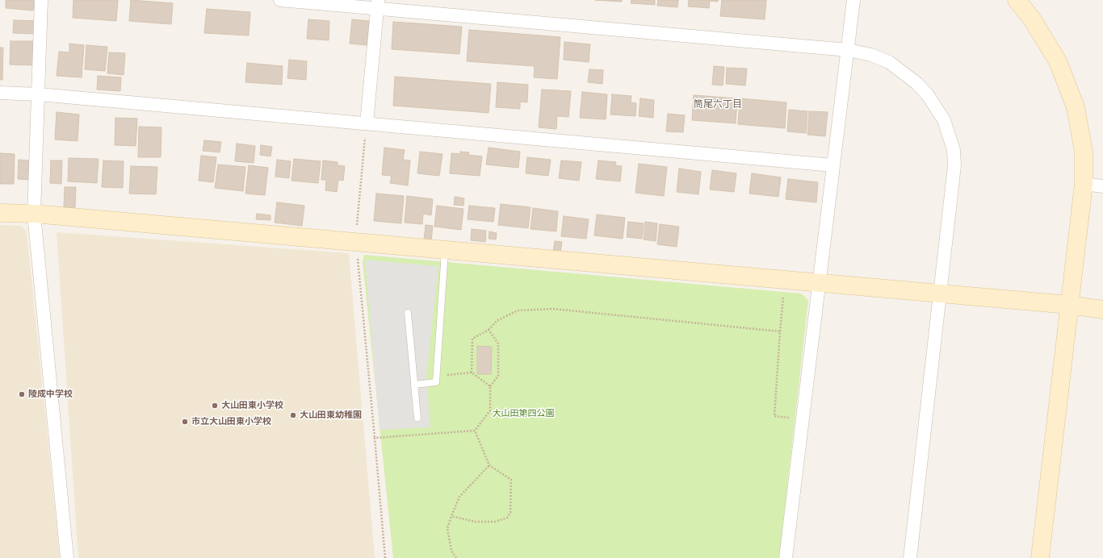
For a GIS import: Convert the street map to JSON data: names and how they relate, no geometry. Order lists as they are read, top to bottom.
{
  "districts": ["筒尾六丁目"],
  "parks": ["大山田第四公園"],
  "places": [
    "陵成中学校",
    "大山田東小学校",
    "大山田東幼稚園",
    "市立大山田東小学校"
  ]
}
